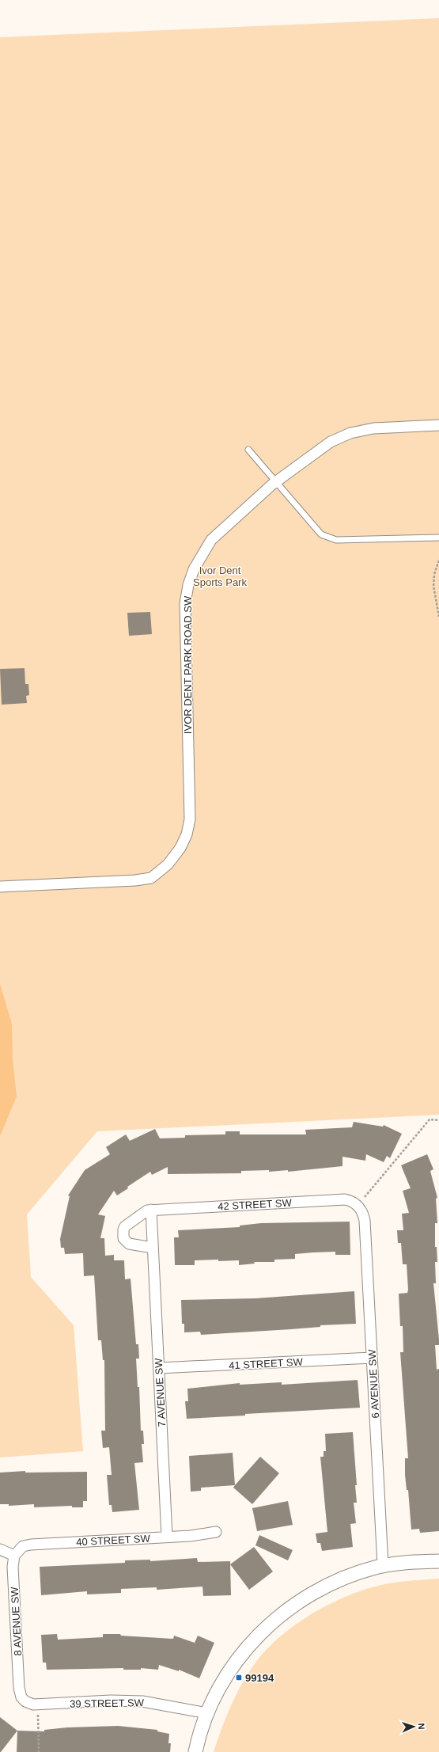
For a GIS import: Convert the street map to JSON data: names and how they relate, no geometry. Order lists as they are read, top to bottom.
{
  "streets": {
    "street": [
      "IVOR DENT PARK ROAD SW",
      "42 STREET SW",
      "41 STREET SW",
      "6 AVENUE SW",
      "7 AVENUE SW",
      "40 STREET SW",
      "8 AVENUE SW",
      "39 STREET SW"
    ]
  },
  "crossings": [
    ["42 STREET SW", "6 AVENUE SW"],
    ["42 STREET SW", "7 AVENUE SW"],
    ["41 STREET SW", "6 AVENUE SW"],
    ["41 STREET SW", "7 AVENUE SW"],
    ["7 AVENUE SW", "40 STREET SW"],
    ["40 STREET SW", "8 AVENUE SW"],
    ["8 AVENUE SW", "39 STREET SW"]
  ],
  "parks": ["Ivor Dent Sports Park"],
  "places": {
    "transit": ["99194"]
  },
  "north": "right"
}
